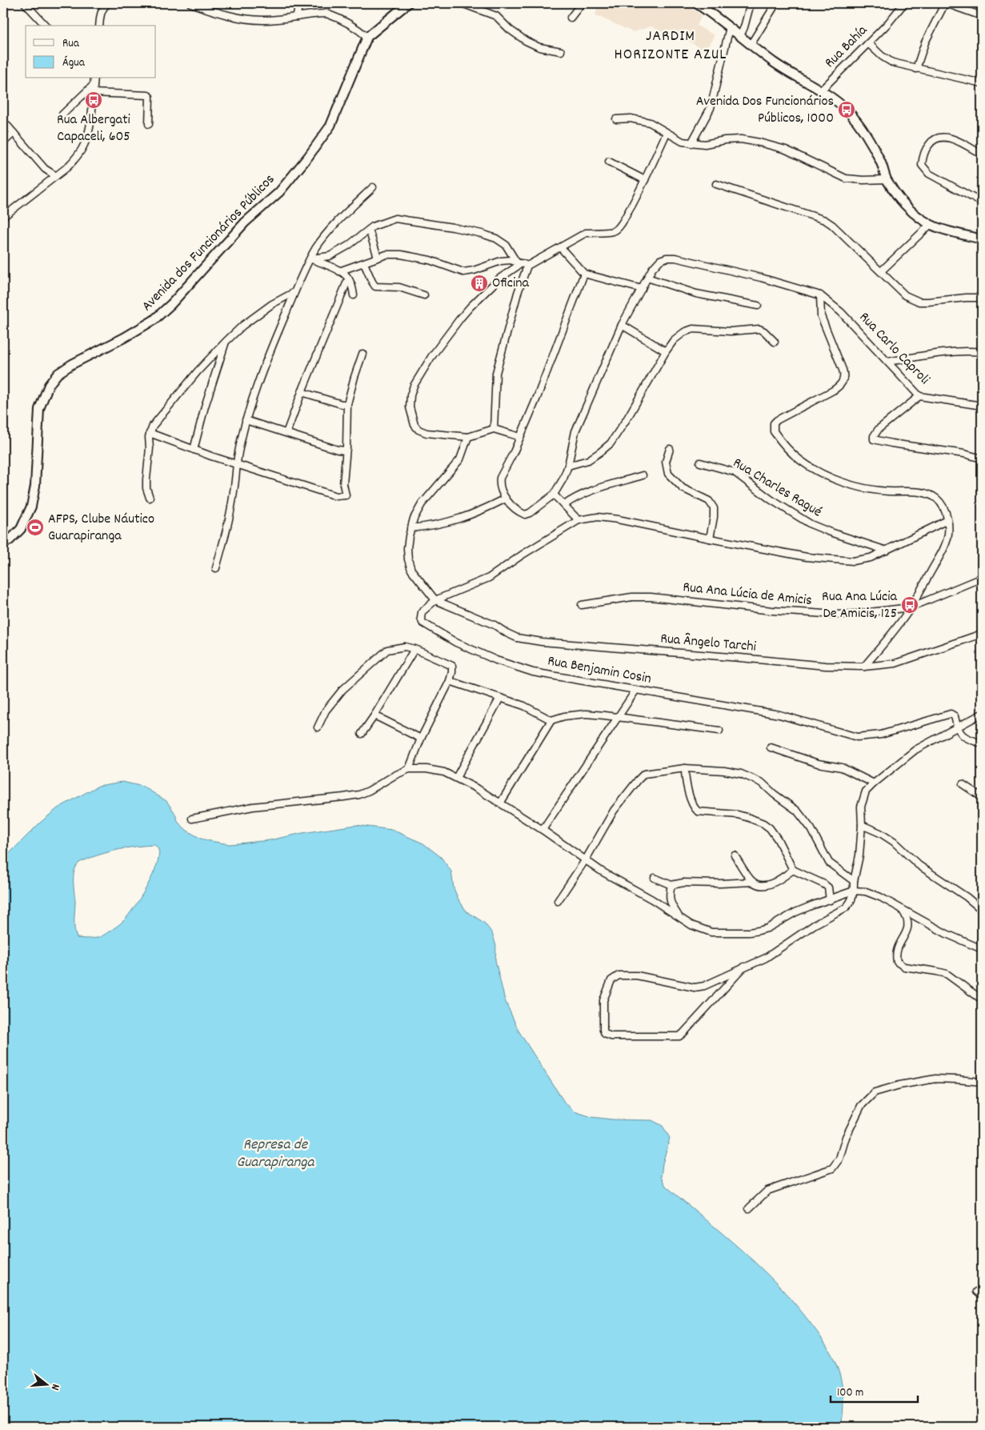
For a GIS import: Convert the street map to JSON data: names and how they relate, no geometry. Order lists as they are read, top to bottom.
{
  "streets": {
    "street": [
      "Rua Bahía",
      "Avenida dos Funcionários Públicos",
      "Rua Carlo Caproli",
      "Rua Charles Ragué",
      "Rua Ana Lúcia de Amicis",
      "Rua Ângelo Tarchi",
      "Rua Benjamin Cosin"
    ]
  },
  "crossings": [
    ["Rua Charles Ragué", "Rua Benjamin Cosin"],
    ["Rua Ângelo Tarchi", "Rua Benjamin Cosin"]
  ],
  "districts": ["JARDIM HORIZONTE AZUL"],
  "water": ["Represa de Guarapiranga"],
  "places": {
    "bus stop": ["Rua Albergati Capaceli, 605", "Avenida Dos Funcionários Públicos, 1000", "Rua Ana Lúcia De Amicis, 125"],
    "building": ["Oficina"],
    "sports": ["AFPS, Clube Náutico Guarapiranga"]
  },
  "legend": ["Rua", "Água"],
  "scale_bar": "100 m",
  "north": "right"
}
